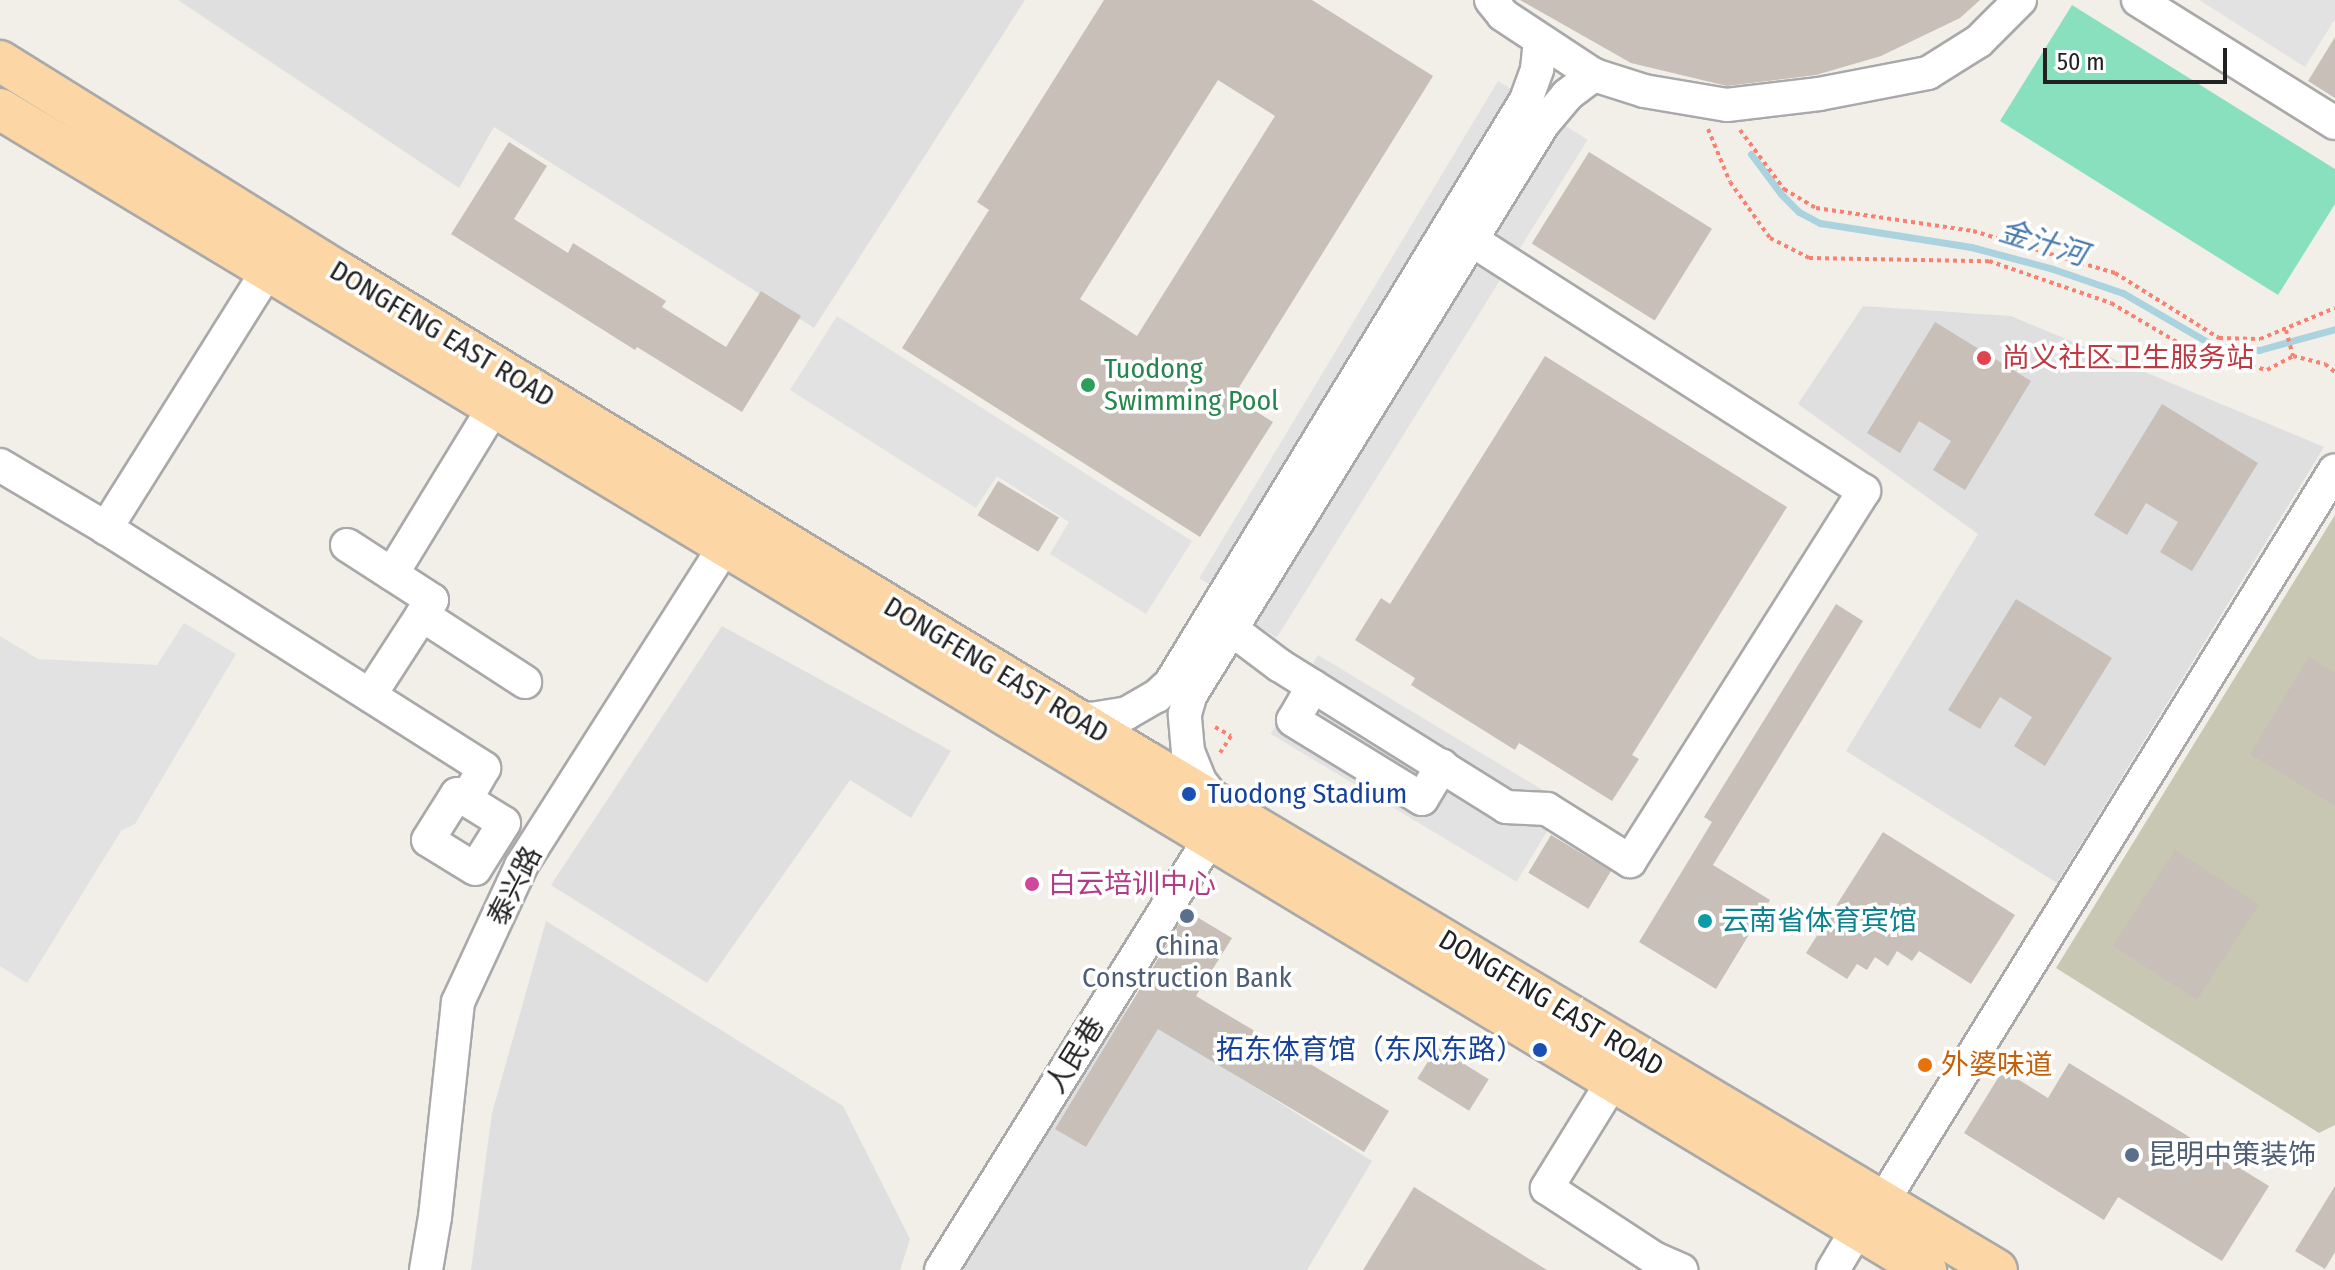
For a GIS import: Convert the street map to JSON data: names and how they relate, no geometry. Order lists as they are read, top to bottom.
{
  "streets": {
    "main road": ["DONGFENG EAST ROAD"],
    "street": ["泰兴路", "人民巷"]
  },
  "crossings": [
    ["DONGFENG EAST ROAD", "泰兴路"],
    ["DONGFENG EAST ROAD", "人民巷"]
  ],
  "water": ["金汁河"],
  "places": [
    "尚义社区卫生服务站",
    "Tuodong Swimming Pool",
    "Tuodong Stadium",
    "白云培训中心",
    "China Construction Bank",
    "云南省体育宾馆",
    "拓东体育馆（东风东路）",
    "外婆味道",
    "昆明中策装饰"
  ],
  "scale_bar": "50 m"
}
